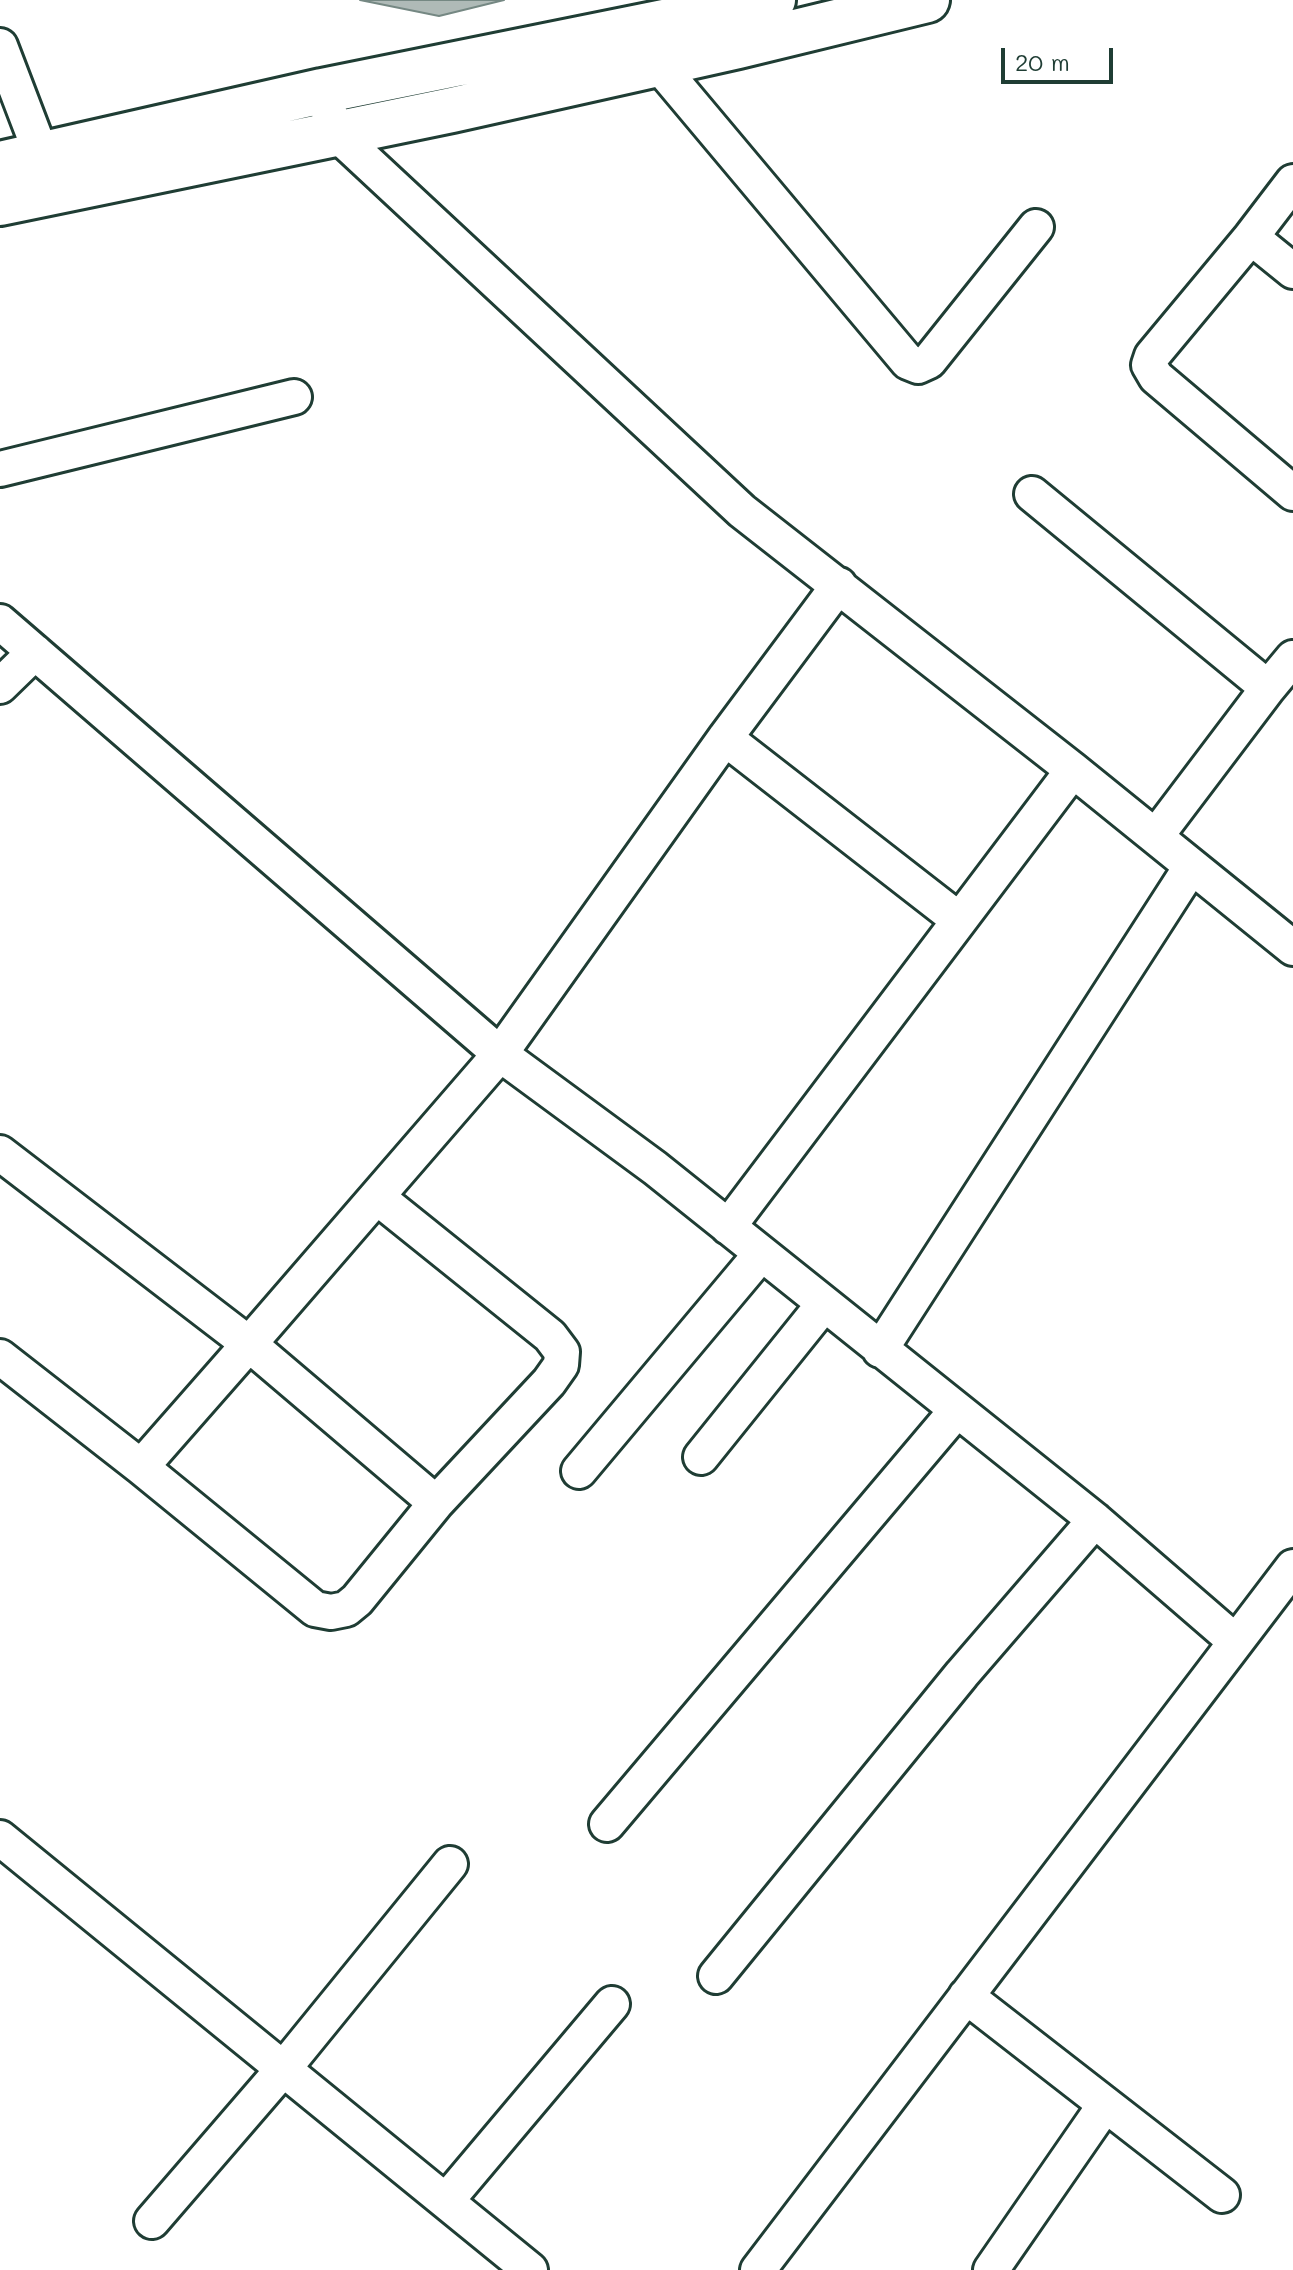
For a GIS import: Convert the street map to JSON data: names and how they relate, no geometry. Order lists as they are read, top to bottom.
{
  "scale_bar": "20 m"
}
